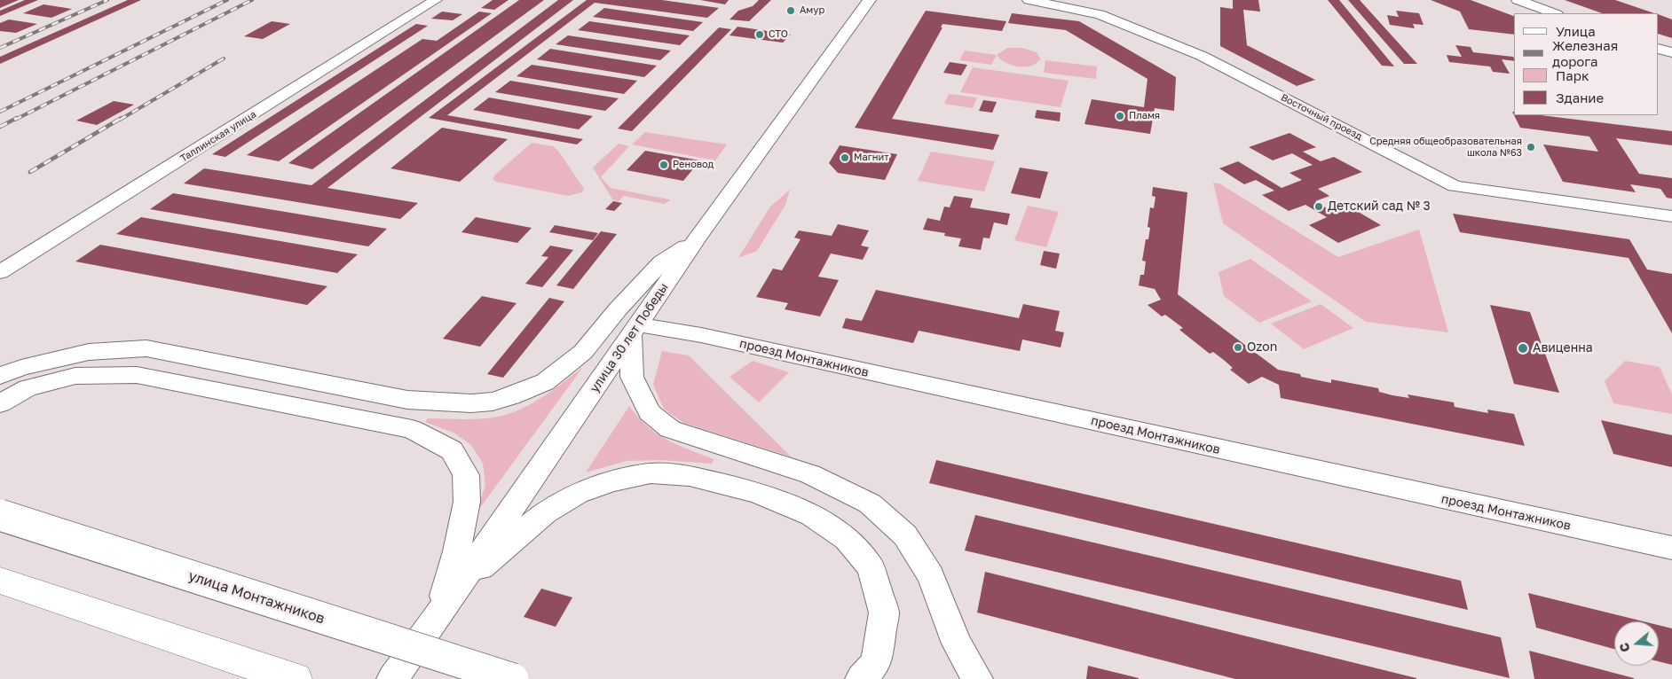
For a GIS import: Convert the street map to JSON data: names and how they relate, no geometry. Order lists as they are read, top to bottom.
{
  "streets": {
    "main road": ["улица Монтажников"],
    "street": [
      "Восточный проезд",
      "Таллинская улица",
      "улица 30 лет Победы",
      "проезд Монтажников"
    ]
  },
  "crossings": [
    ["улица 30 лет Победы", "проезд Монтажников"]
  ],
  "places": [
    "Амур",
    "СТО",
    "Пламя",
    "Средняя общеобразовательная школа №63",
    "Магнит",
    "Реновод",
    "Детский сад № 3",
    "Ozon",
    "Авиценна"
  ],
  "legend": [
    "Улица",
    "Железная дорога",
    "Парк",
    "Здание"
  ],
  "north": "left"
}
